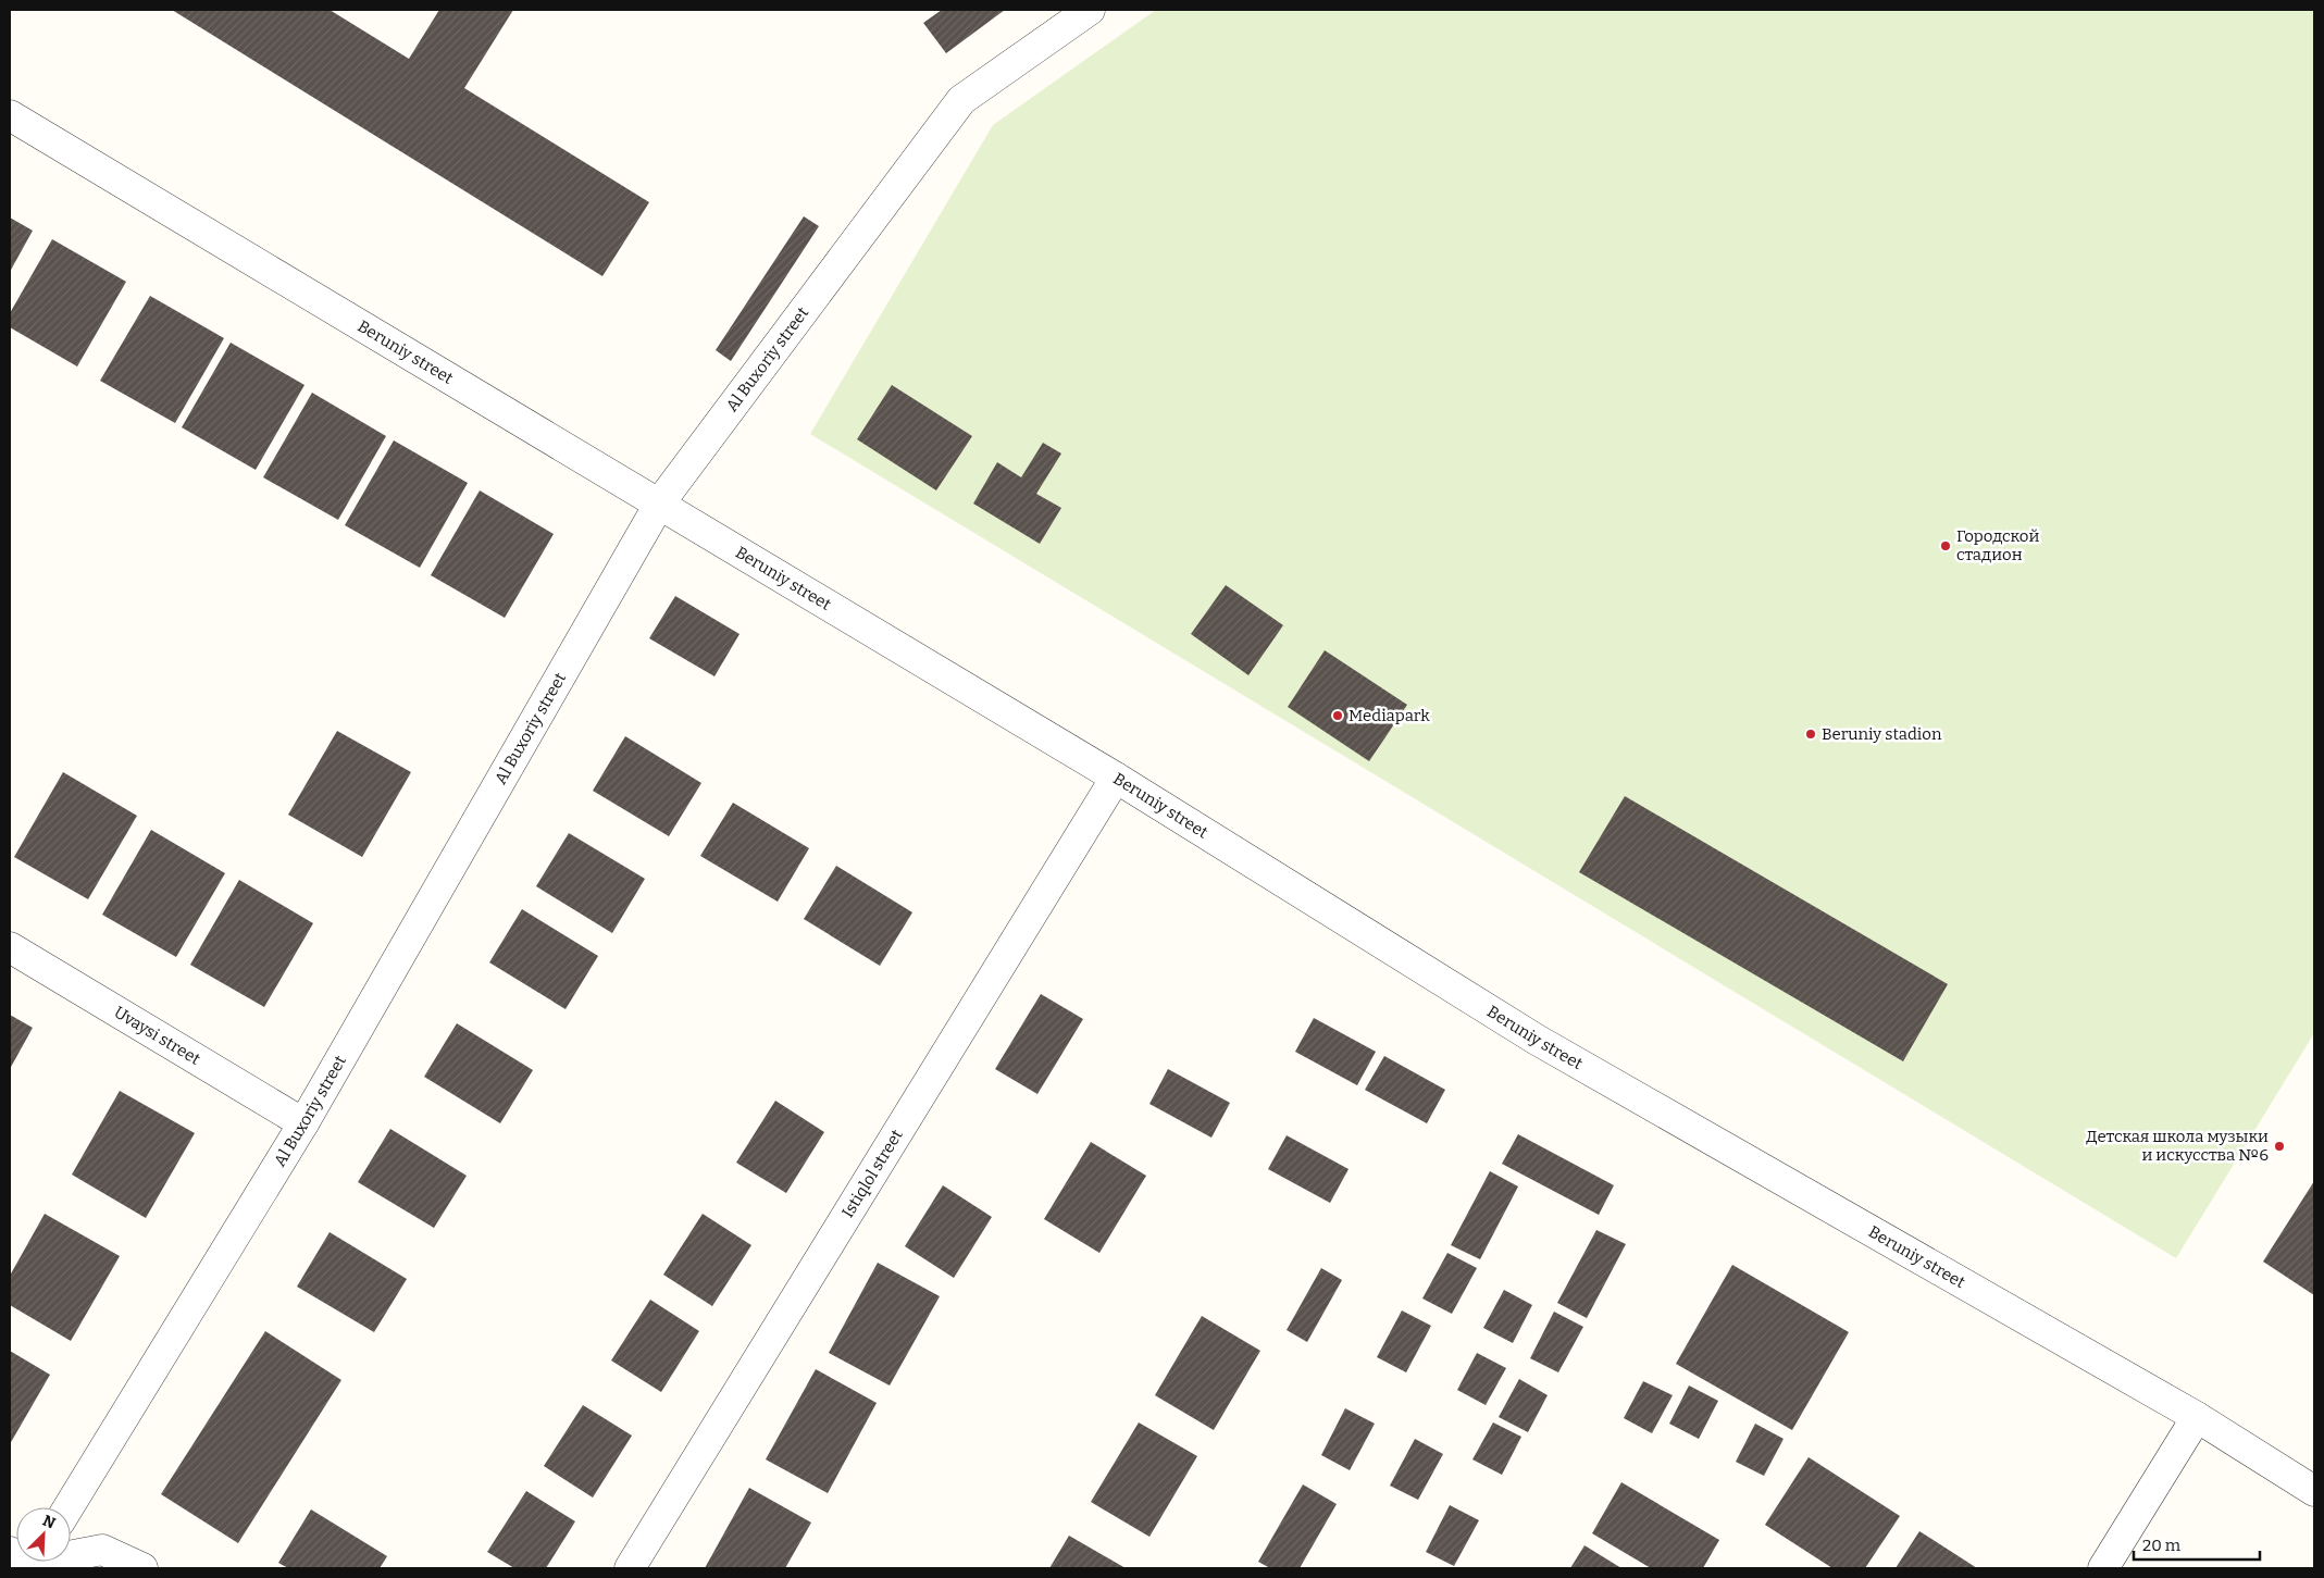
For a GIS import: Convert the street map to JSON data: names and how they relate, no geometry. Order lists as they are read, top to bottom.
{
  "streets": {
    "street": [
      "Beruniy street",
      "Al Buxoriy street",
      "Uvaysi street",
      "Istiqlol street"
    ]
  },
  "crossings": [
    ["Beruniy street", "Al Buxoriy street"],
    ["Beruniy street", "Istiqlol street"],
    ["Al Buxoriy street", "Uvaysi street"]
  ],
  "places": [
    "Городской стадион",
    "Mediapark",
    "Beruniy stadion",
    "Детская школа музыки и искусства №6"
  ],
  "scale_bar": "20 m",
  "north": "top right"
}
